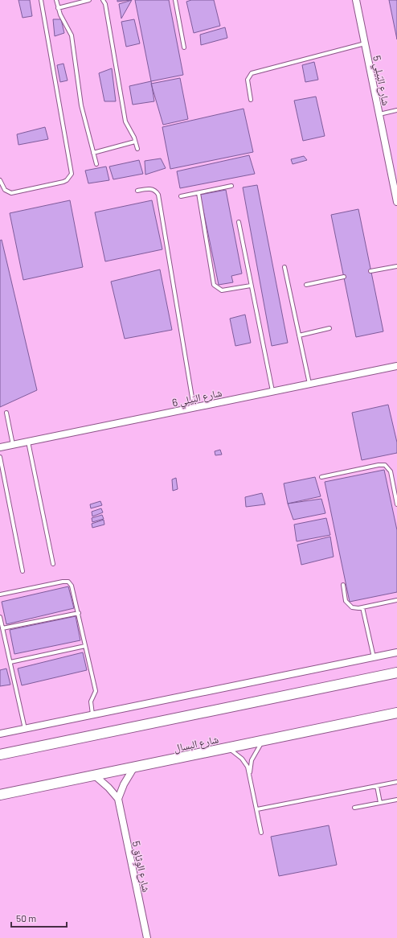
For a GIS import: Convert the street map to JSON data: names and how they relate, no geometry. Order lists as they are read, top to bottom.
{
  "streets": {
    "street": [
      "شارع البَيلِي 5",
      "شارع البَيلِي 6",
      "شارع البسال",
      "شارع الوِثاق 5"
    ]
  },
  "crossings": [
    ["شارع البسال", "شارع الوِثاق 5"]
  ],
  "scale_bar": "50 m"
}
